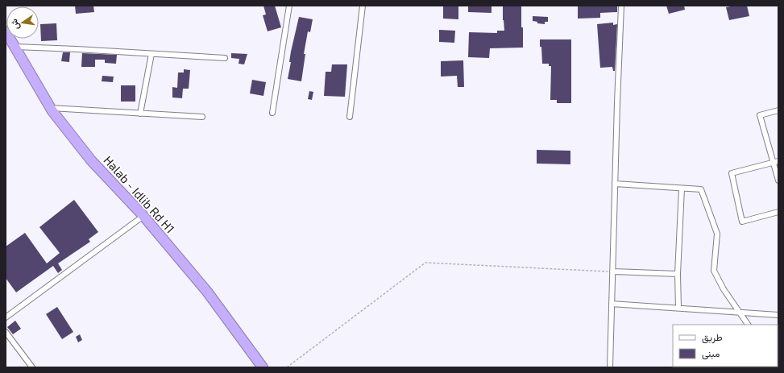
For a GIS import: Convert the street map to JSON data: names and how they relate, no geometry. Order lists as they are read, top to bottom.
{
  "streets": {
    "highway": ["Halab - Idlib Rd H1"]
  },
  "legend": ["طريق", "مبنى"],
  "north": "left"
}
